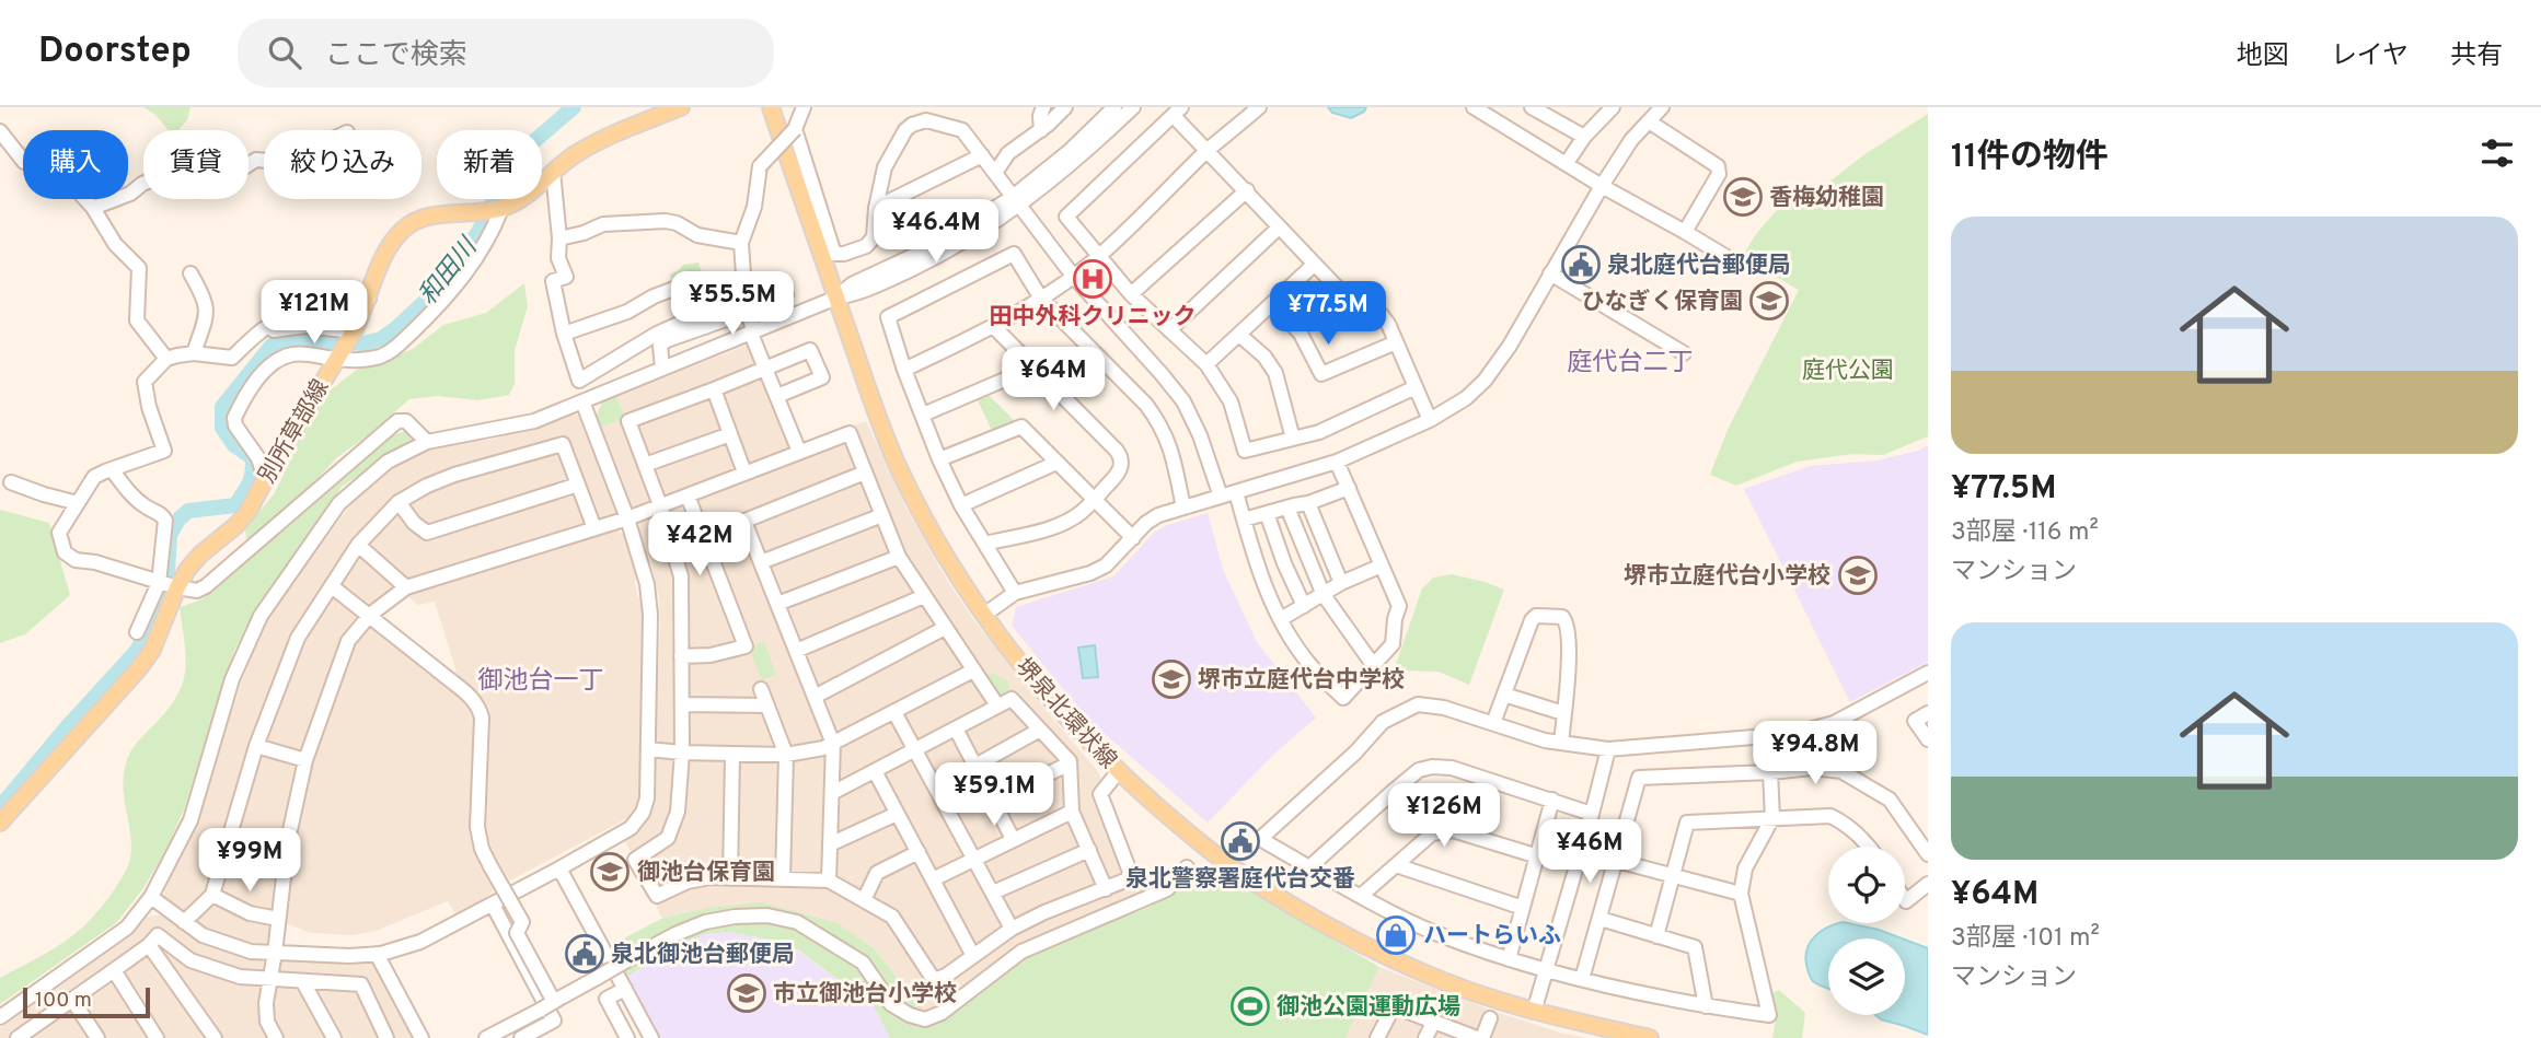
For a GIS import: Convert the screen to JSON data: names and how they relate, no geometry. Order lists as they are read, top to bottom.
{
  "streets": {
    "main road": ["別所草部線", "堺泉北環状線"]
  },
  "districts": ["庭代台二丁", "御池台一丁"],
  "water": ["和田川"],
  "parks": ["庭代公園"],
  "places": {
    "school or university": [
      "香梅幼稚園",
      "ひなぎく保育園",
      "堺市立庭代台小学校",
      "堺市立庭代台中学校",
      "御池台保育園",
      "市立御池台小学校"
    ],
    "public building": ["泉北庭代台郵便局", "泉北警察署庭代台交番", "泉北御池台郵便局"],
    "hospital": ["田中外科クリニック"],
    "shop": ["ハートらいふ"],
    "sports": ["御池公園運動広場"]
  },
  "scale_bar": "100 m",
  "page": {
    "header": "Doorstep",
    "search": "ここで検索",
    "nav": ["地図", "レイヤ", "共有"],
    "heading": "11件の物件",
    "chip": [
      "購入",
      "賃貸",
      "絞り込み",
      "新着"
    ],
    "price": [
      "¥46.4M",
      "¥55.5M",
      "¥121M",
      "¥77.5M",
      "¥64M",
      "¥42M",
      "¥94.8M",
      "¥59.1M",
      "¥126M",
      "¥46M",
      "¥99M"
    ],
    "list": [
      {
        "name": "¥77.5M",
        "note": "3部屋 · 116 m² · マンション"
      },
      {
        "name": "¥64M",
        "note": "3部屋 · 101 m² · マンション"
      }
    ],
    "scale": "100 m"
  }
}
